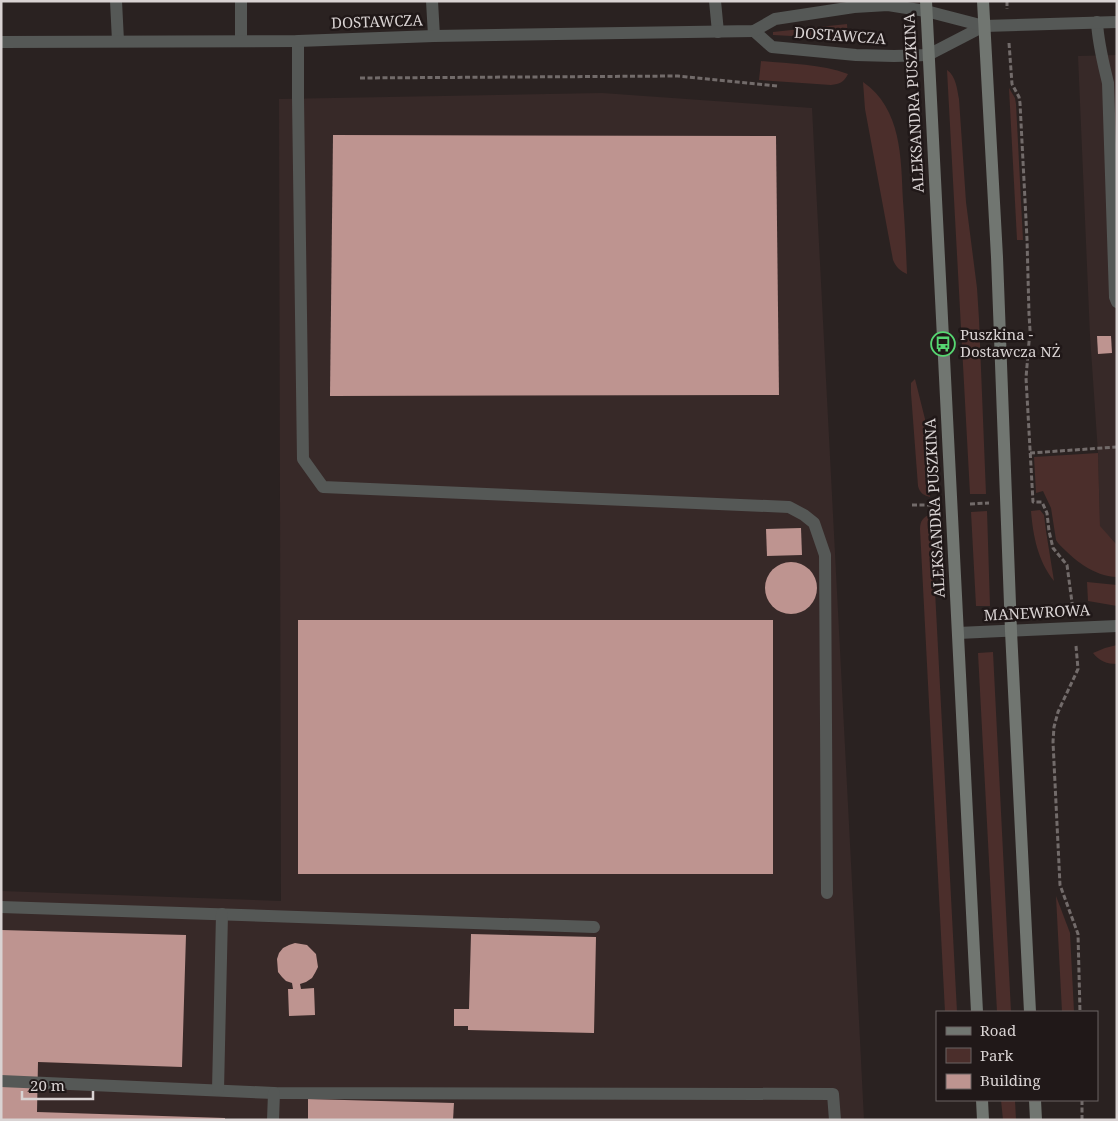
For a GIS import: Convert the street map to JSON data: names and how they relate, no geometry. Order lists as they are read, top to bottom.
{
  "streets": {
    "main road": ["ALEKSANDRA PUSZKINA"],
    "street": ["DOSTAWCZA", "MANEWROWA"]
  },
  "crossings": [
    ["DOSTAWCZA", "ALEKSANDRA PUSZKINA"],
    ["ALEKSANDRA PUSZKINA", "MANEWROWA"]
  ],
  "places": {
    "bus stop": ["Puszkina - Dostawcza NŻ"]
  },
  "legend": ["Road", "Park", "Building"],
  "scale_bar": "20 m"
}
